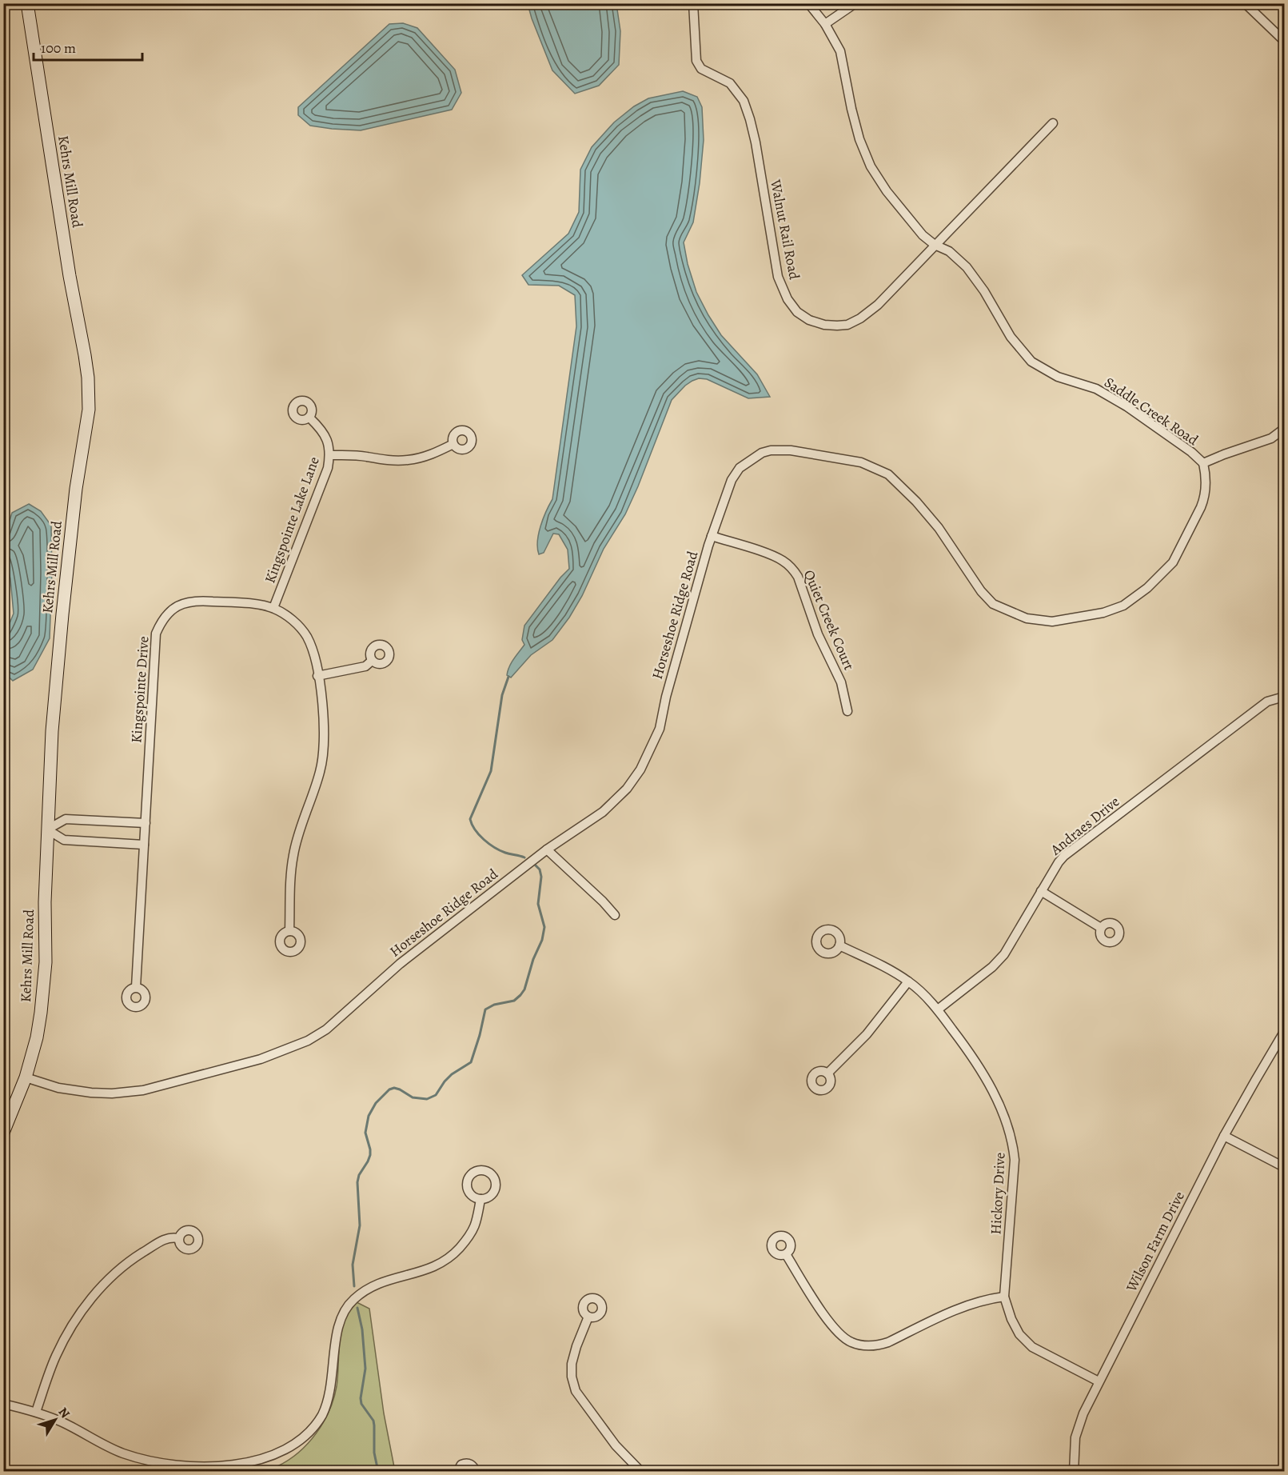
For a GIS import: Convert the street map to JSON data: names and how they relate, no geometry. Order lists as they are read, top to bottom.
{
  "streets": {
    "main road": ["Kehrs Mill Road"],
    "street": [
      "Walnut Rail Road",
      "Saddle Creek Road",
      "Kingspointe Lake Lane",
      "Horseshoe Ridge Road",
      "Quiet Creek Court",
      "Kingspointe Drive",
      "Andraes Drive",
      "Hickory Drive",
      "Wilson Farm Drive"
    ]
  },
  "crossings": [
    ["Kehrs Mill Road", "Horseshoe Ridge Road"],
    ["Walnut Rail Road", "Saddle Creek Road"],
    ["Saddle Creek Road", "Horseshoe Ridge Road"],
    ["Kingspointe Lake Lane", "Kingspointe Drive"],
    ["Horseshoe Ridge Road", "Quiet Creek Court"],
    ["Andraes Drive", "Hickory Drive"],
    ["Hickory Drive", "Wilson Farm Drive"]
  ],
  "scale_bar": "100 m",
  "north": "top right"
}
